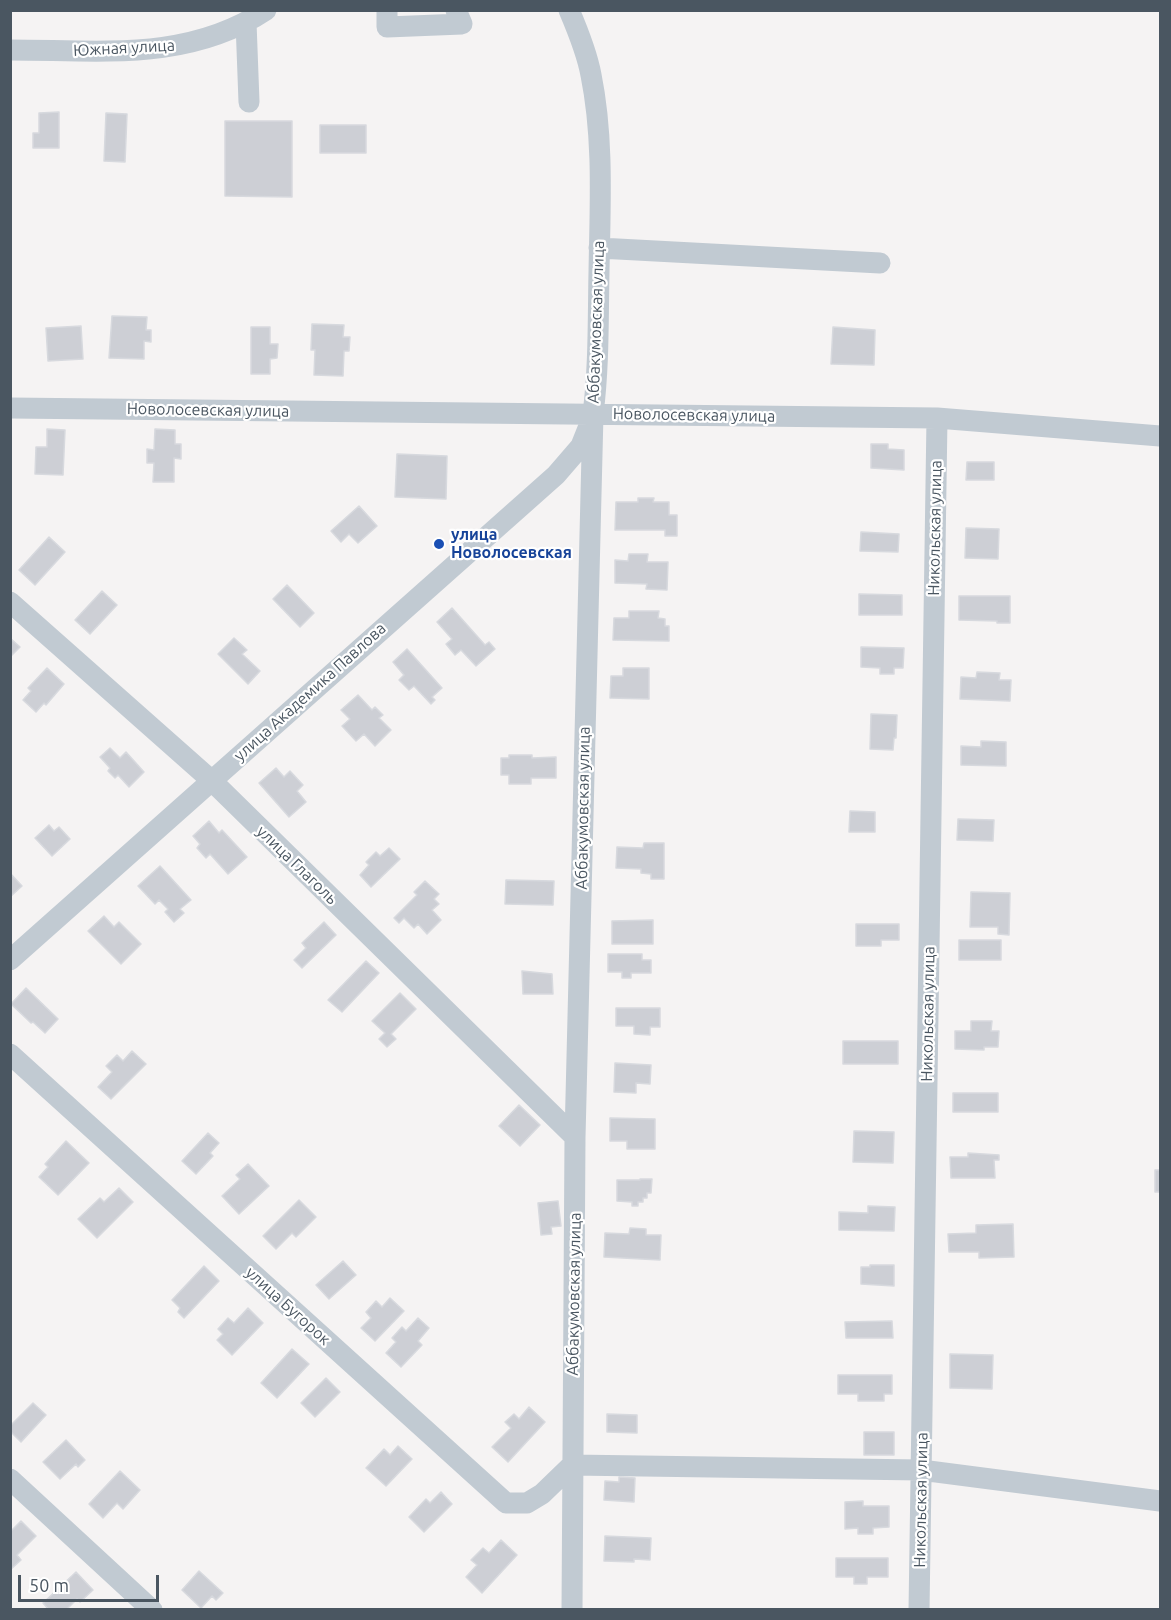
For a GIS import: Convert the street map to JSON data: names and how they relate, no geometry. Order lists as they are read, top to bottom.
{
  "streets": {
    "street": [
      "Южная улица",
      "Аббакумовская улица",
      "Новолосевская улица",
      "Никольская улица",
      "улица Академика Павлова",
      "улица Глаголь",
      "улица Бугорок"
    ]
  },
  "crossings": [
    ["Аббакумовская улица", "Новолосевская улица"],
    ["Аббакумовская улица", "улица Академика Павлова"],
    ["Аббакумовская улица", "улица Глаголь"],
    ["Аббакумовская улица", "улица Бугорок"],
    ["Новолосевская улица", "Никольская улица"],
    ["Новолосевская улица", "улица Академика Павлова"],
    ["улица Академика Павлова", "улица Глаголь"]
  ],
  "places": ["улица Новолосевская"],
  "scale_bar": "50 m"
}
